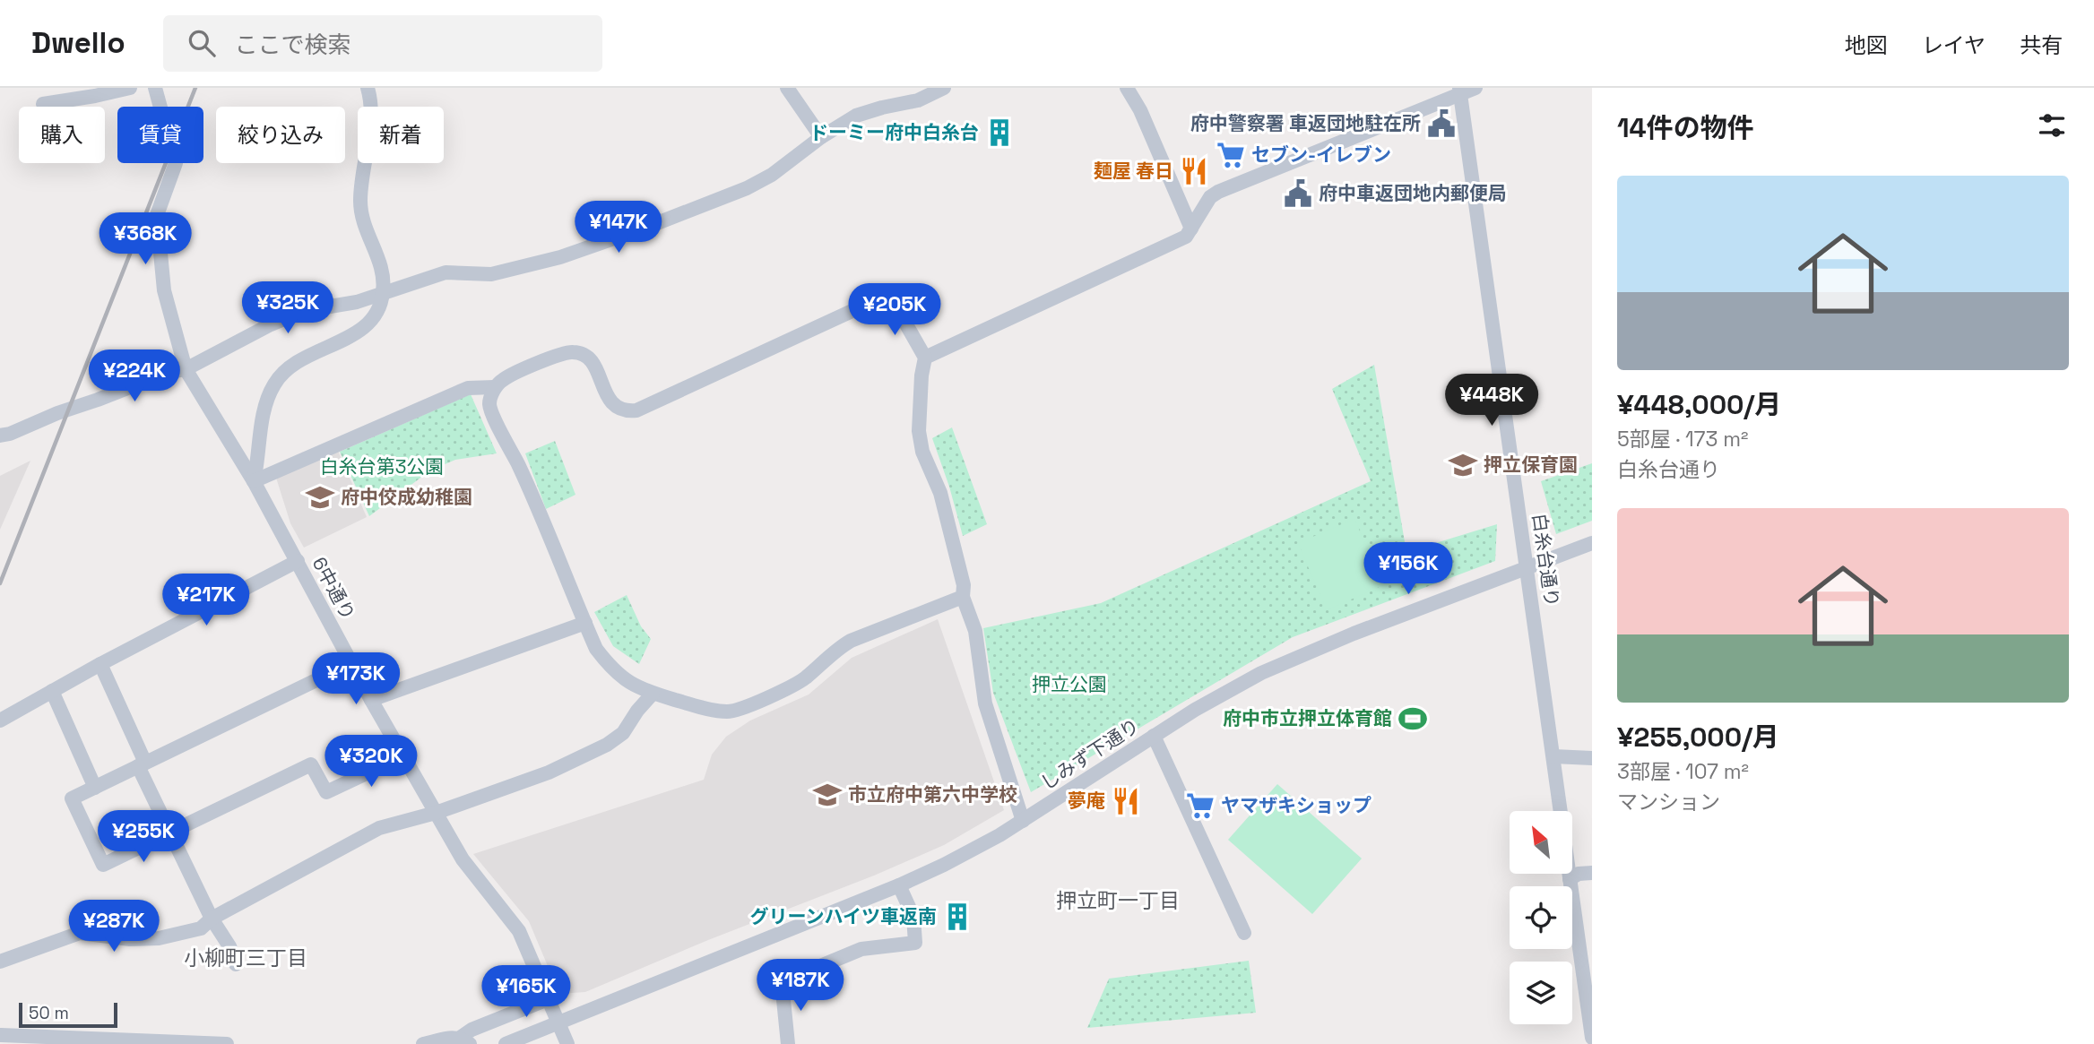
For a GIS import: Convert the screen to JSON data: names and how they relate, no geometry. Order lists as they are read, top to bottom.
{
  "streets": {
    "street": ["白糸台通り", "6中通り", "しみず下通り"]
  },
  "crossings": [
    ["白糸台通り", "しみず下通り"],
    ["6中通り", "しみず下通り"]
  ],
  "districts": ["押立町一丁目", "小柳町三丁目"],
  "parks": ["白糸台第3公園", "押立公園"],
  "places": {
    "public building": ["府中警察署 車返団地駐在所", "府中車返団地内郵便局"],
    "building": ["ドーミー府中白糸台", "グリーンハイツ車返南"],
    "supermarket": ["セブン-イレブン", "ヤマザキショップ"],
    "restaurant": ["麺屋 春日", "夢庵"],
    "school or university": ["押立保育園", "府中佼成幼稚園", "市立府中第六中学校"],
    "sports": ["府中市立押立体育館"]
  },
  "scale_bar": "50 m",
  "north": "top left",
  "page": {
    "header": "Dwello",
    "search": "ここで検索",
    "nav": ["地図", "レイヤ", "共有"],
    "heading": "14件の物件",
    "chip": [
      "購入",
      "賃貸",
      "絞り込み",
      "新着"
    ],
    "list": [
      {
        "name": "¥448,000/月",
        "note": "5部屋 · 173 m² · 白糸台通り"
      },
      {
        "name": "¥255,000/月",
        "note": "3部屋 · 107 m² · マンション"
      }
    ],
    "price": [
      "¥147K",
      "¥368K",
      "¥325K",
      "¥205K",
      "¥224K",
      "¥448K",
      "¥156K",
      "¥217K",
      "¥173K",
      "¥320K",
      "¥255K",
      "¥287K",
      "¥187K",
      "¥165K"
    ],
    "scale": "50 m"
  }
}
